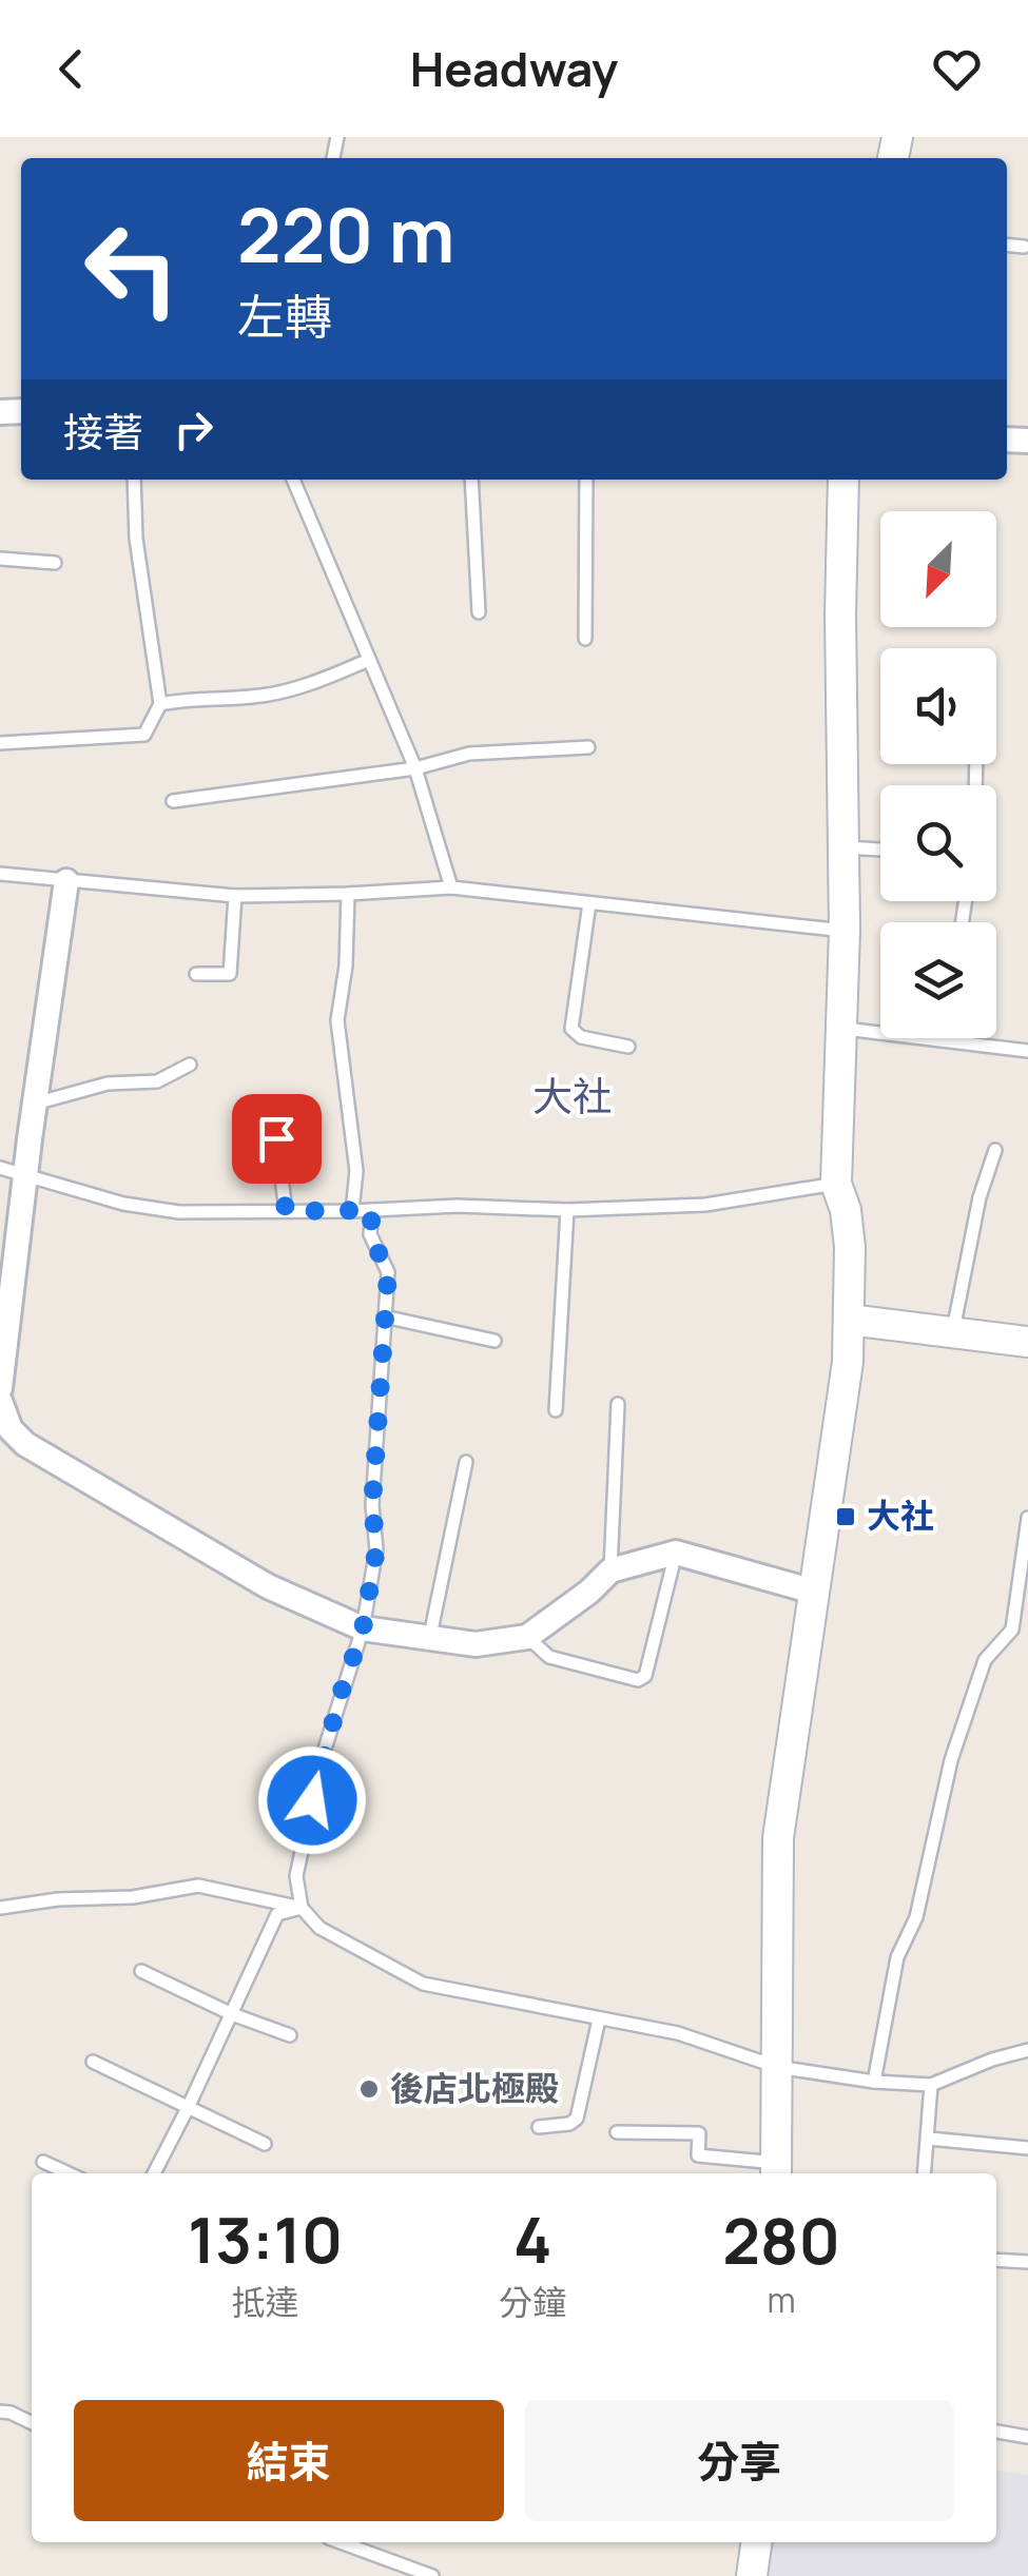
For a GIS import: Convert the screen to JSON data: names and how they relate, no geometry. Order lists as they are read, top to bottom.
{
  "districts": ["大社"],
  "places": {
    "transit": ["大社"],
    "other": ["後店北極殿"]
  },
  "north": "bottom left",
  "page": {
    "header": "Headway",
    "turn": ["220 m", "左轉"],
    "then": "接著",
    "eta": [
      "13:10",
      "抵達",
      "4",
      "分鐘",
      "280",
      "m"
    ],
    "buttons": ["結束", "分享"]
  }
}
